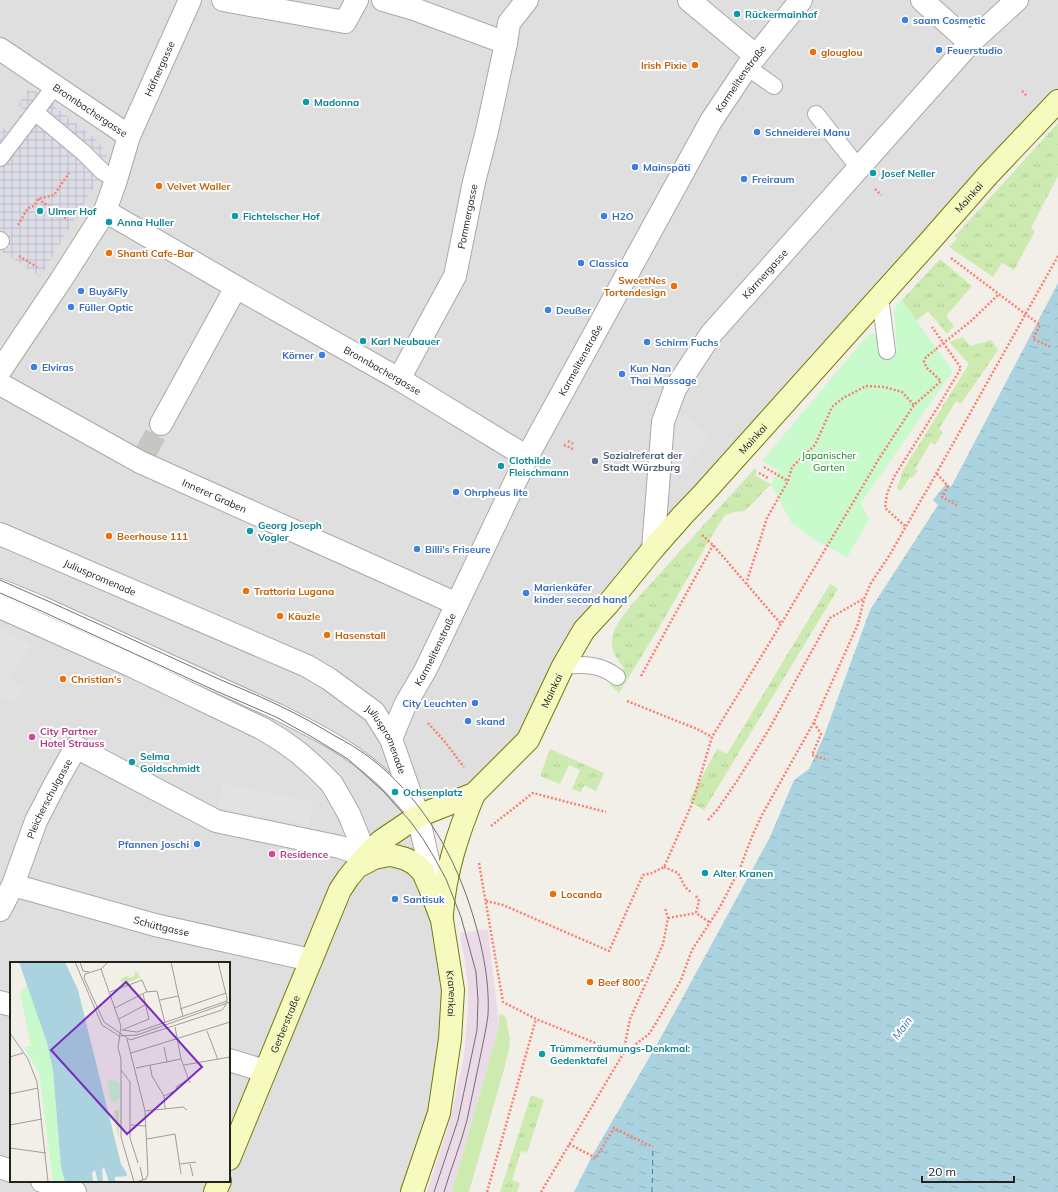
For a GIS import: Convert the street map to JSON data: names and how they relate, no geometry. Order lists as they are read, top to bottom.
{
  "streets": {
    "street": [
      "Häfnergasse",
      "Karmelitenstraße",
      "Bronnbachergasse",
      "Mainkai",
      "Pommergasse",
      "Kärrnergasse",
      "Innerer Graben",
      "Juliuspromenade",
      "Pleicherschulgasse",
      "Schüttgasse",
      "Kranenkai",
      "Gerberstraße"
    ]
  },
  "crossings": [
    ["Häfnergasse", "Bronnbachergasse"],
    ["Karmelitenstraße", "Bronnbachergasse"],
    ["Karmelitenstraße", "Innerer Graben"],
    ["Karmelitenstraße", "Juliuspromenade"],
    ["Bronnbachergasse", "Pommergasse"],
    ["Mainkai", "Kärrnergasse"],
    ["Mainkai", "Juliuspromenade"],
    ["Mainkai", "Kranenkai"],
    ["Mainkai", "Gerberstraße"],
    ["Juliuspromenade", "Kranenkai"],
    ["Juliuspromenade", "Gerberstraße"],
    ["Pleicherschulgasse", "Schüttgasse"],
    ["Pleicherschulgasse", "Gerberstraße"],
    ["Schüttgasse", "Gerberstraße"],
    ["Kranenkai", "Gerberstraße"]
  ],
  "water": ["Main"],
  "parks": ["Japanischer Garten"],
  "places": [
    "Rückermainhof",
    "saam Cosmetic",
    "Feuerstudio",
    "glouglou",
    "Irish Pixie",
    "Madonna",
    "Schneiderei Manu",
    "Mainspäti",
    "Josef Neller",
    "Freiraum",
    "Velvet Waller",
    "Ulmer Hof",
    "Fichtelscher Hof",
    "H2O",
    "Anna Huller",
    "Shanti Cafe-Bar",
    "Classica",
    "SweetNes Tortendesign",
    "Buy&Fly",
    "Füller Optic",
    "Deußer",
    "Karl Neubauer",
    "Schirm Fuchs",
    "Körner",
    "Elviras",
    "Kun Nan Thai Massage",
    "Sozialreferat der Stadt Würzburg",
    "Clothilde Fleischmann",
    "Ohrpheus lite",
    "Georg Joseph Vogler",
    "Beerhouse 111",
    "Billi's Friseure",
    "Trattoria Lugana",
    "Marienkäfer kinder second hand",
    "Käuzle",
    "Hasenstall",
    "Christian's",
    "City Leuchten",
    "skand",
    "City Partner Hotel Strauss",
    "Selma Goldschmidt",
    "Ochsenplatz",
    "Pfannen Joschi",
    "Residence",
    "Alter Kranen",
    "Locanda",
    "Santisuk",
    "Beef 800°",
    "Trümmerräumungs-Denkmal: Gedenktafel"
  ],
  "scale_bar": "20 m"
}
